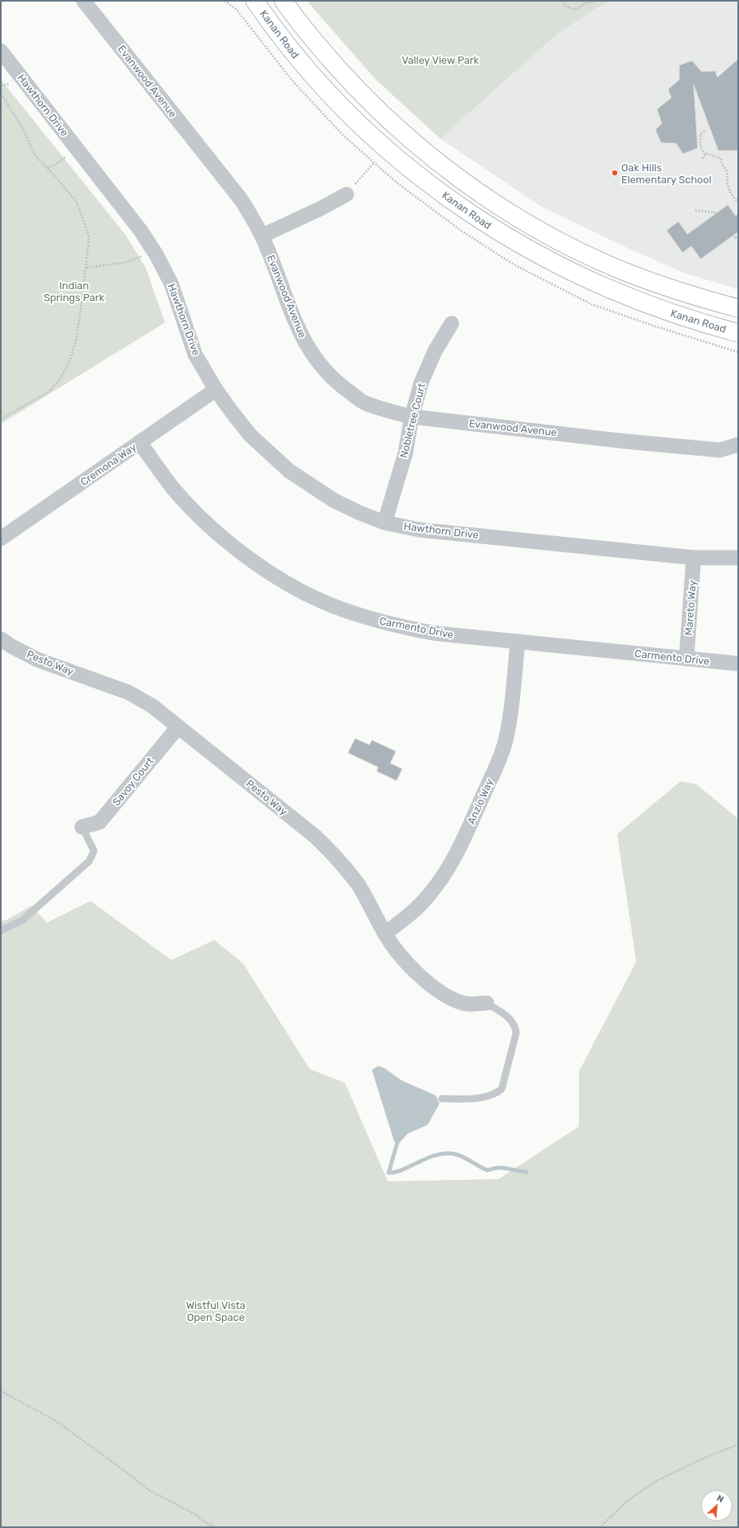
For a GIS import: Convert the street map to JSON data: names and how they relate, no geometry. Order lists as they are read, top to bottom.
{
  "streets": {
    "main road": ["Kanan Road"],
    "street": [
      "Evanwood Avenue",
      "Hawthorn Drive",
      "Nobletree Court",
      "Cremona Way",
      "Mareto Way",
      "Carmento Drive",
      "Pesto Way",
      "Savoy Court",
      "Anzio Way"
    ]
  },
  "crossings": [
    ["Evanwood Avenue", "Nobletree Court"],
    ["Hawthorn Drive", "Nobletree Court"],
    ["Hawthorn Drive", "Cremona Way"],
    ["Hawthorn Drive", "Mareto Way"],
    ["Cremona Way", "Carmento Drive"],
    ["Mareto Way", "Carmento Drive"],
    ["Carmento Drive", "Anzio Way"],
    ["Pesto Way", "Savoy Court"],
    ["Pesto Way", "Anzio Way"]
  ],
  "parks": ["Valley View Park", "Indian Springs Park", "Wistful Vista Open Space"],
  "places": ["Oak Hills Elementary School"],
  "north": "top right"
}
